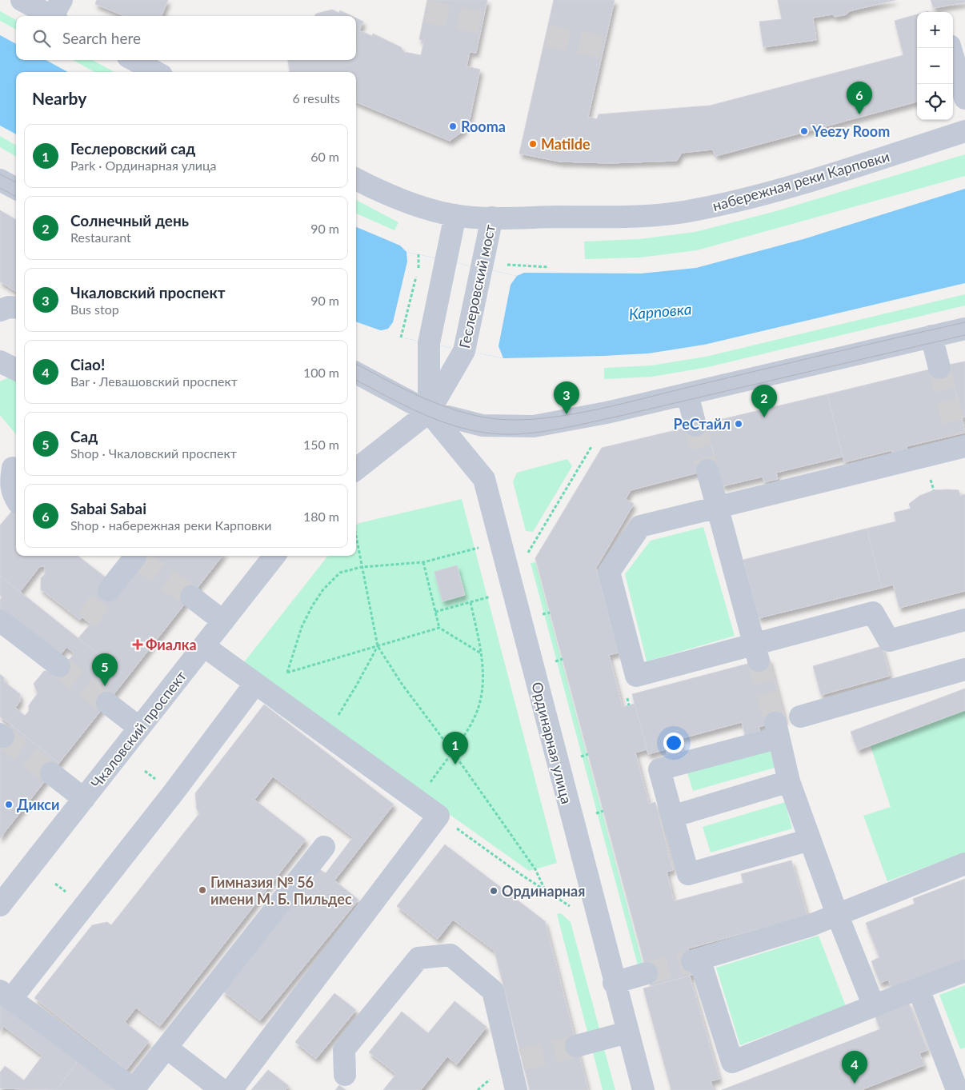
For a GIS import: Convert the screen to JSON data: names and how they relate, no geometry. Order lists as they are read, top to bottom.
{
  "streets": {
    "street": [
      "набережная реки Карповки",
      "Геслеровский мост",
      "Чкаловский проспект",
      "Ординарная улица"
    ]
  },
  "crossings": [
    ["набережная реки Карповки", "Геслеровский мост"],
    ["Геслеровский мост", "Ординарная улица"]
  ],
  "water": ["Карповка"],
  "places": {
    "other": [
      "Rooma",
      "Yeezy Room",
      "Matilde",
      "РеСтайл",
      "Дикси",
      "Гимназия № 56 имени М. Б. Пильдес",
      "Ординарная"
    ],
    "health": ["Фиалка"]
  },
  "page": {
    "map_buttons": ["+", "−"],
    "search": "Search here",
    "heading": ["Nearby", "6 results"],
    "pins": [
      "6",
      "3",
      "2",
      "5",
      "1",
      "4"
    ],
    "list": [
      {
        "mark": "1",
        "name": "Геслеровский сад",
        "note": "Park · Ординарная улица",
        "value": "60 m"
      },
      {
        "mark": "2",
        "name": "Солнечный день",
        "note": "Restaurant",
        "value": "90 m"
      },
      {
        "mark": "3",
        "name": "Чкаловский проспект",
        "note": "Bus stop",
        "value": "90 m"
      },
      {
        "mark": "4",
        "name": "Ciao!",
        "note": "Bar · Левашовский проспект",
        "value": "100 m"
      },
      {
        "mark": "5",
        "name": "Сад",
        "note": "Shop · Чкаловский проспект",
        "value": "150 m"
      },
      {
        "mark": "6",
        "name": "Sabai Sabai",
        "note": "Shop · набережная реки Карповки",
        "value": "180 m"
      }
    ]
  }
}
